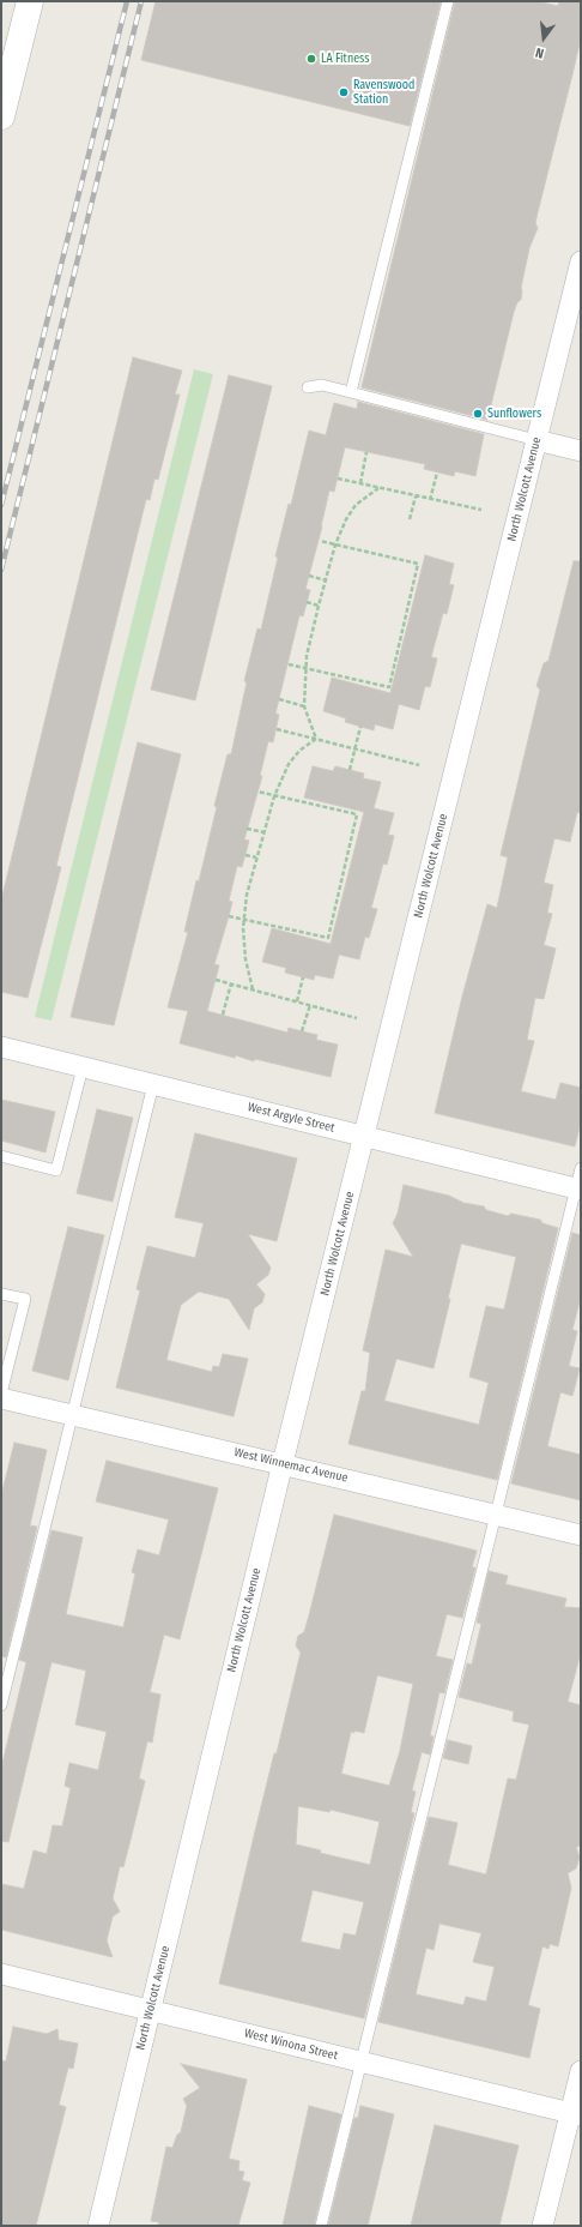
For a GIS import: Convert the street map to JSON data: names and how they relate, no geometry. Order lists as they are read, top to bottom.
{
  "streets": {
    "street": [
      "North Wolcott Avenue",
      "West Argyle Street",
      "West Winnemac Avenue",
      "West Winona Street"
    ]
  },
  "crossings": [
    ["North Wolcott Avenue", "West Argyle Street"],
    ["North Wolcott Avenue", "West Winnemac Avenue"],
    ["North Wolcott Avenue", "West Winona Street"]
  ],
  "places": ["LA Fitness", "Ravenswood Station", "Sunflowers"],
  "north": "bottom"
}
